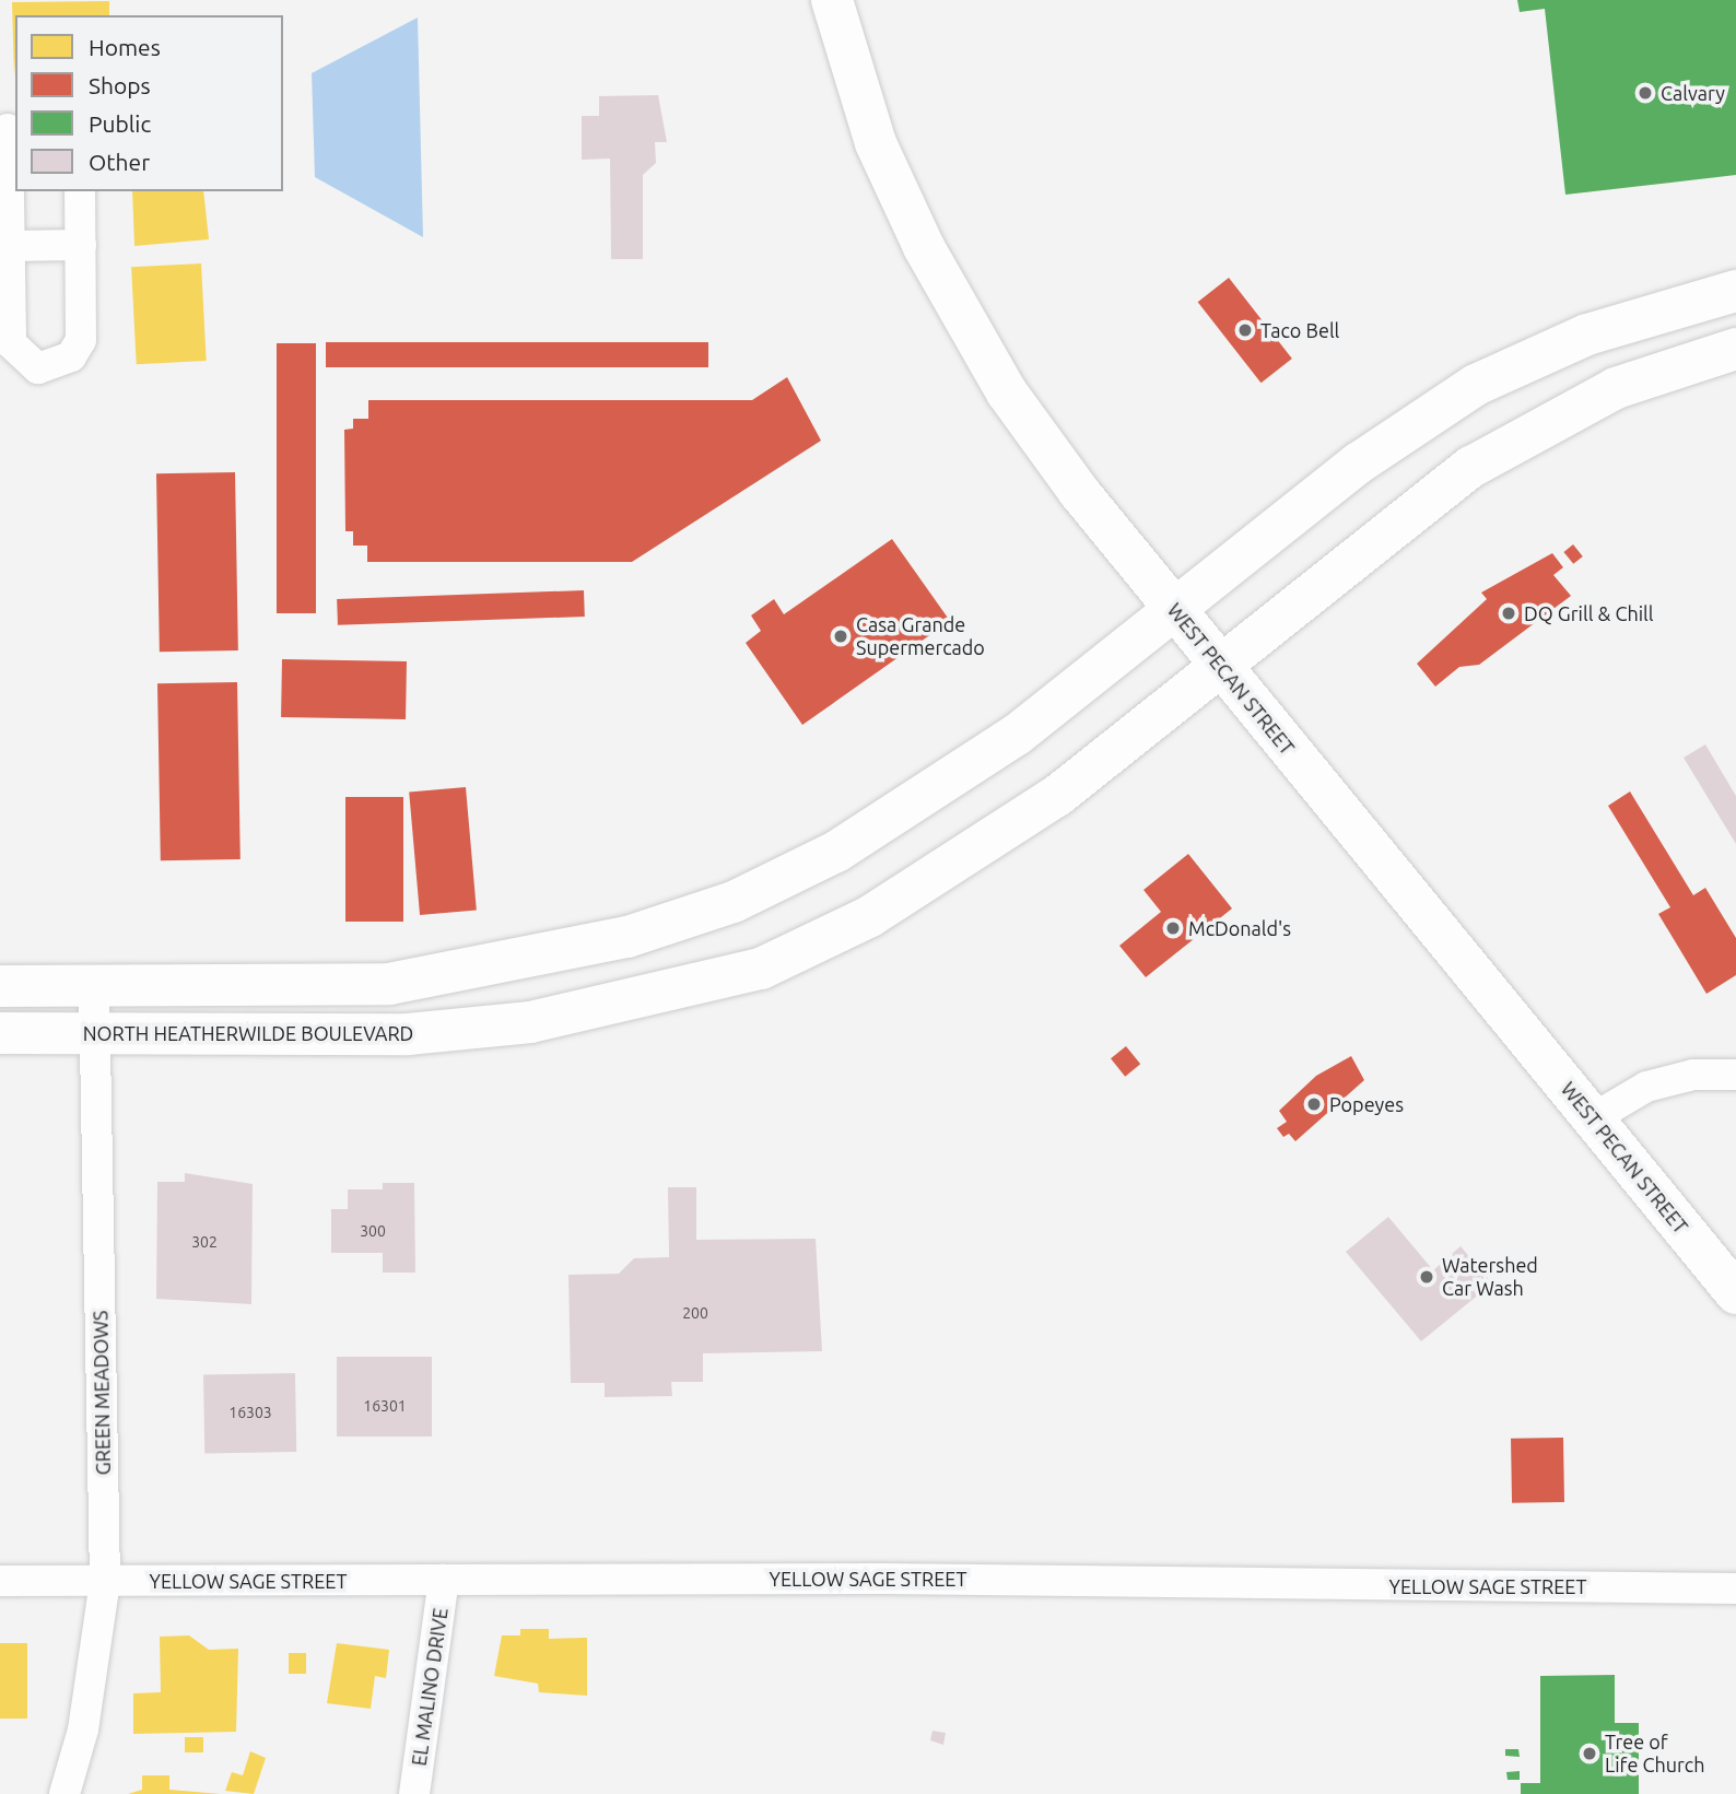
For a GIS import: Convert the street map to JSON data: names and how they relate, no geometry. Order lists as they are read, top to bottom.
{
  "streets": {
    "main road": ["WEST PECAN STREET", "NORTH HEATHERWILDE BOULEVARD"],
    "street": ["GREEN MEADOWS", "YELLOW SAGE STREET", "EL MALINO DRIVE"]
  },
  "crossings": [
    ["WEST PECAN STREET", "NORTH HEATHERWILDE BOULEVARD"],
    ["NORTH HEATHERWILDE BOULEVARD", "GREEN MEADOWS"],
    ["GREEN MEADOWS", "YELLOW SAGE STREET"],
    ["YELLOW SAGE STREET", "EL MALINO DRIVE"]
  ],
  "places": [
    "Calvary",
    "Taco Bell",
    "DQ Grill & Chill",
    "Casa Grande Supermercado",
    "McDonald's",
    "Popeyes",
    "Watershed Car Wash",
    "Tree of Life Church"
  ],
  "house_numbers": [
    "300",
    "302",
    "200",
    "16301",
    "16303"
  ],
  "legend": [
    "Homes",
    "Shops",
    "Public",
    "Other"
  ]
}
